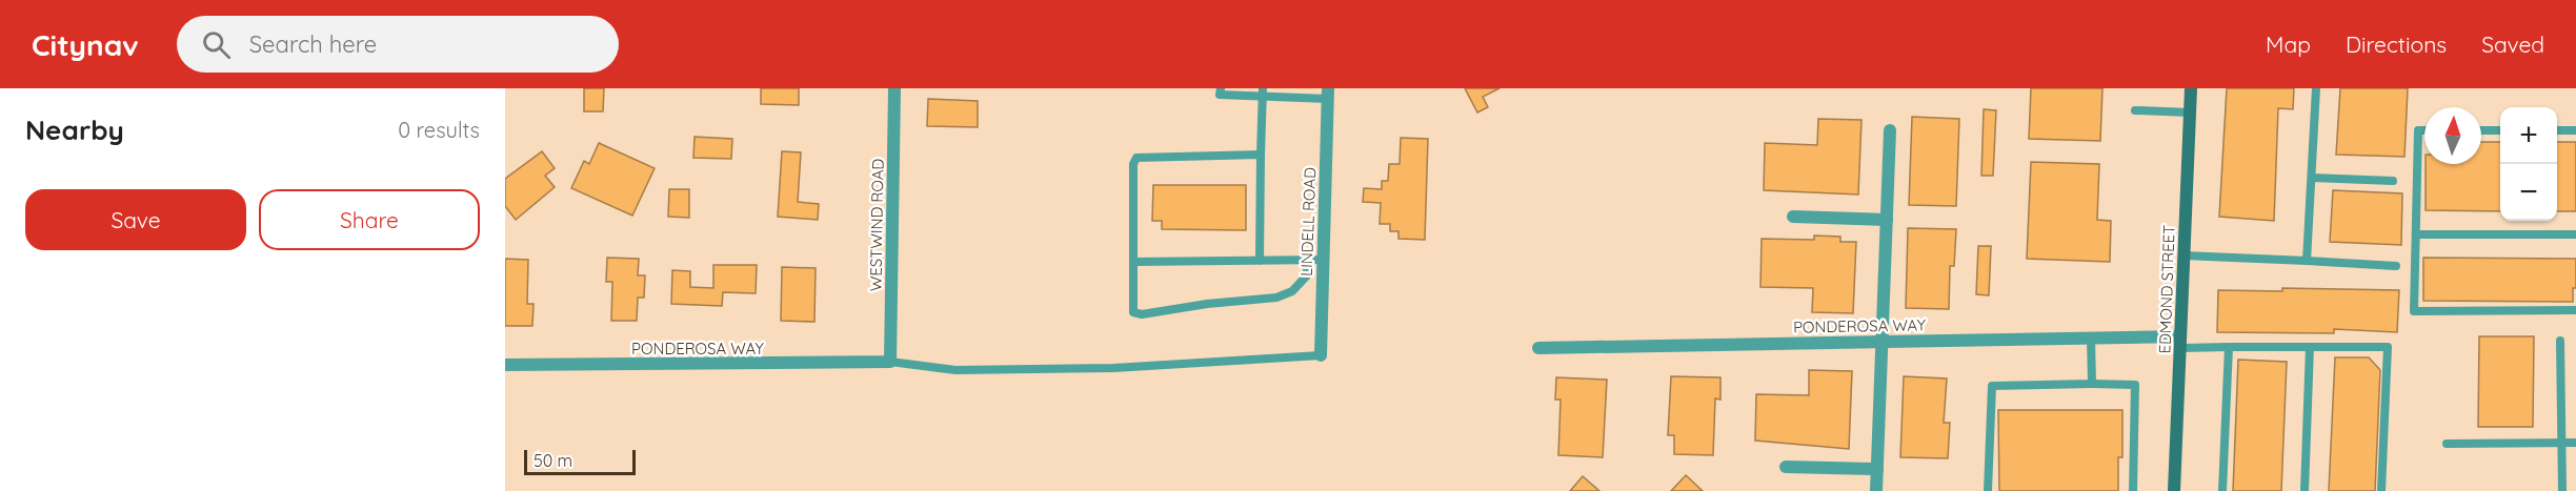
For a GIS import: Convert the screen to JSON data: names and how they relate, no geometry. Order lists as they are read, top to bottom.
{
  "streets": {
    "street": [
      "LINDELL ROAD",
      "WESTWIND ROAD",
      "EDMOND STREET",
      "PONDEROSA WAY"
    ]
  },
  "crossings": [
    ["WESTWIND ROAD", "PONDEROSA WAY"],
    ["EDMOND STREET", "PONDEROSA WAY"]
  ],
  "scale_bar": "50 m",
  "north": "top",
  "page": {
    "header": "Citynav",
    "search": "Search here",
    "nav": ["Map", "Directions", "Saved"],
    "heading": ["Nearby", "0 results"],
    "map_buttons": ["+", "−"],
    "buttons": ["Save", "Share"],
    "scale": "50 m"
  }
}
